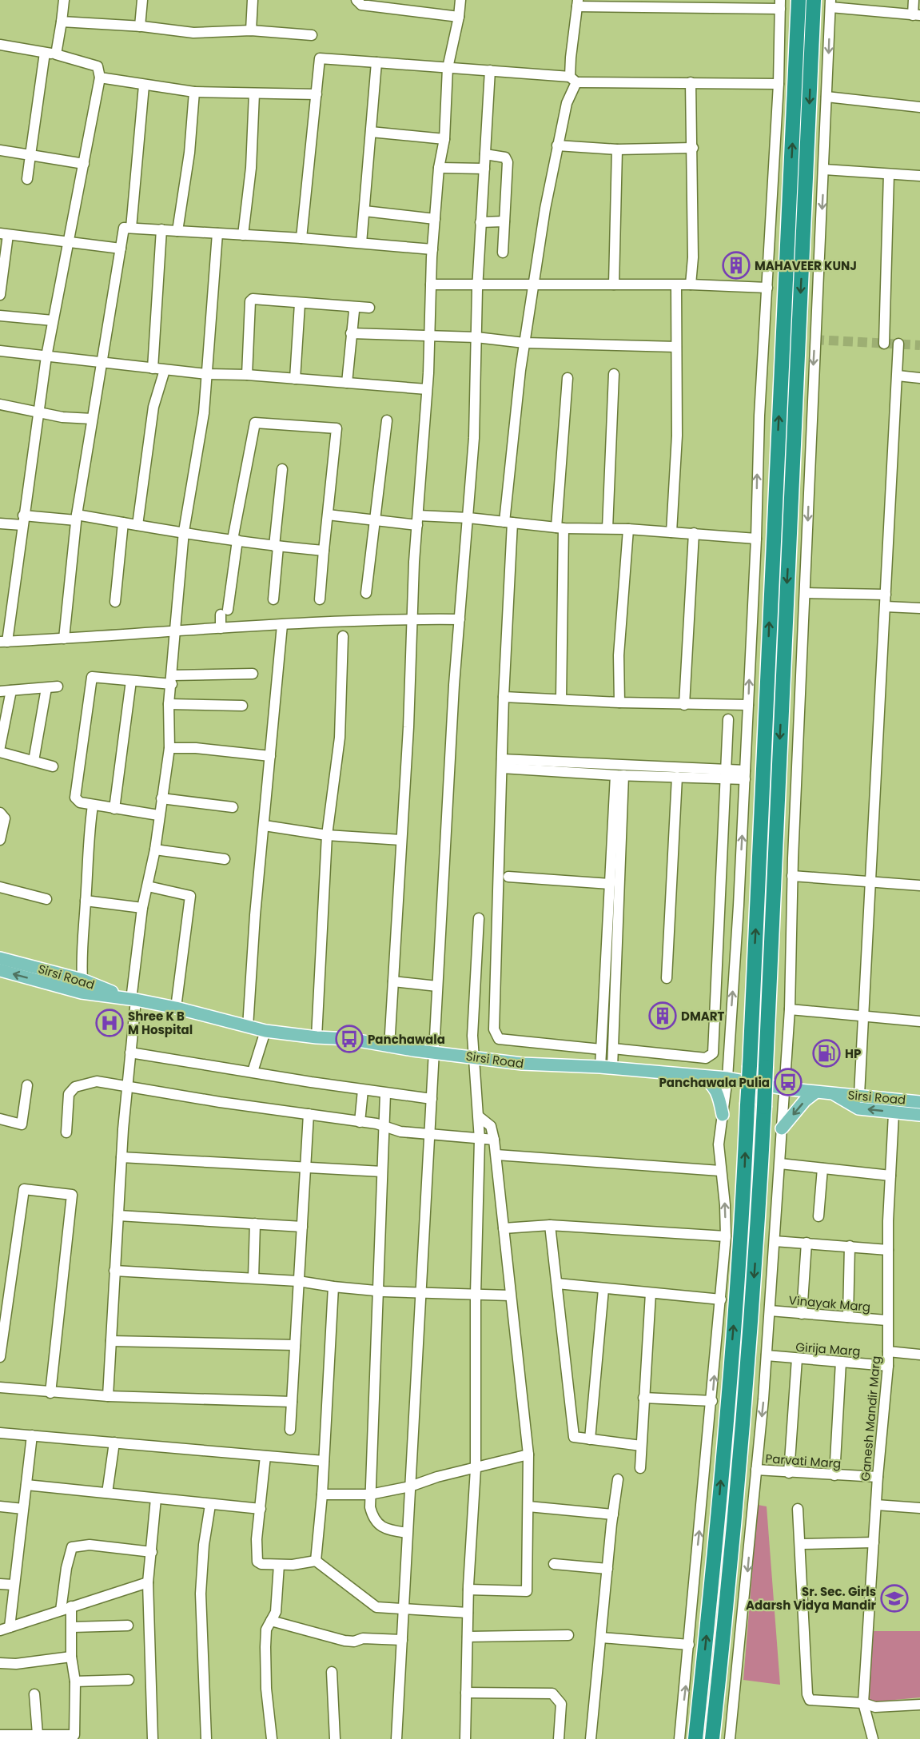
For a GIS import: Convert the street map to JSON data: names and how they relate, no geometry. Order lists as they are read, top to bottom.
{
  "streets": {
    "main road": ["Sirsi Road"],
    "street": [
      "Vinayak Marg",
      "Girija Marg",
      "Ganesh Mandir Marg",
      "Parvati Marg"
    ]
  },
  "crossings": [
    ["Sirsi Road", "Ganesh Mandir Marg"],
    ["Vinayak Marg", "Ganesh Mandir Marg"],
    ["Girija Marg", "Ganesh Mandir Marg"],
    ["Ganesh Mandir Marg", "Parvati Marg"]
  ],
  "places": {
    "building": ["MAHAVEER KUNJ", "DMART"],
    "hospital": ["Shree K B M Hospital"],
    "bus stop": ["Panchawala", "Panchawala Pulia"],
    "fuel station": ["HP"],
    "school or university": ["Sr. Sec. Girls Adarsh Vidya Mandir"]
  }
}
